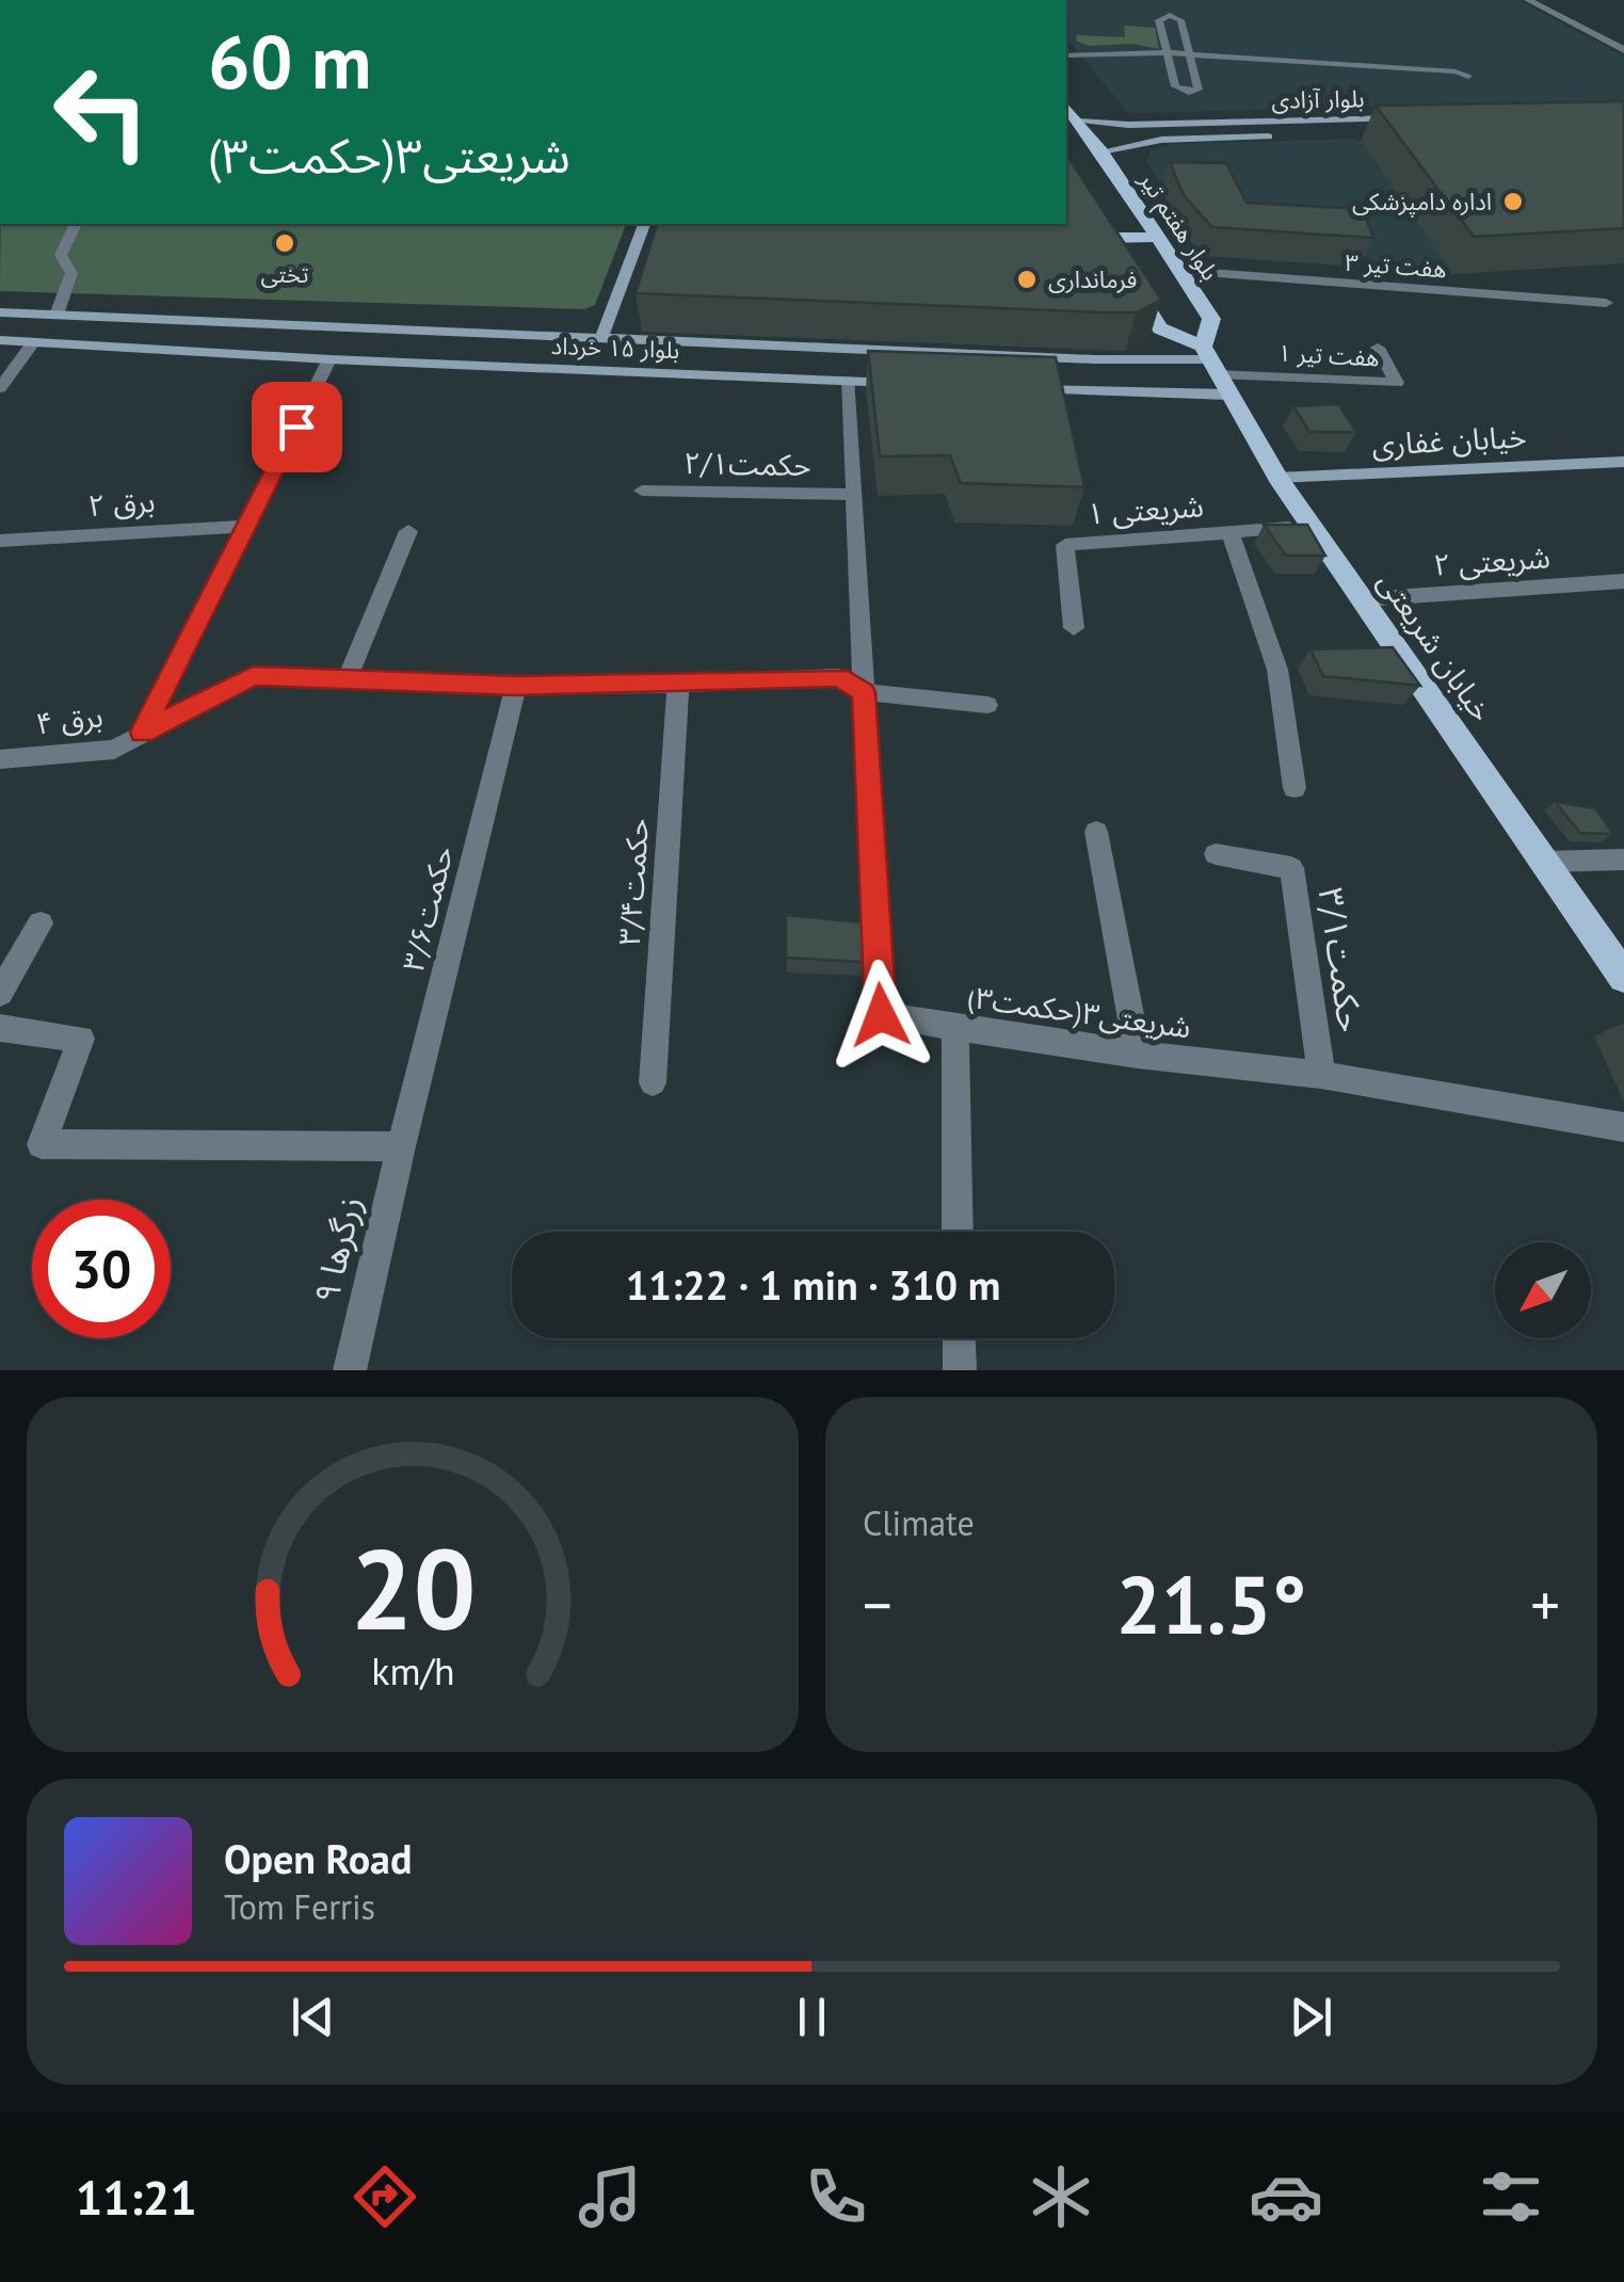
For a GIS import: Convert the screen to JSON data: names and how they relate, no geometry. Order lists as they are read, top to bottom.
{
  "streets": {
    "main road": [
      "بلوار آزادی",
      "بلوار هفتم تیر",
      "بلوار ۱۵ خرداد",
      "خیابان غفاری",
      "خیابان شریعتی"
    ],
    "street": [
      "هفت تیر ۳",
      "هفت تیر ۱",
      "حکمت۲/۱",
      "برق ۲",
      "شریعتی ۱",
      "شریعتی ۲",
      "برق ۴",
      "حکمت۳/۴",
      "حکمت۳/۶",
      "حکمت۳/۱",
      "شریعتی۳(حکمت۳)",
      "زرگرها ۹"
    ]
  },
  "crossings": [
    ["بلوار آزادی", "بلوار هفتم تیر"],
    ["بلوار هفتم تیر", "هفت تیر ۳"],
    ["بلوار هفتم تیر", "بلوار ۱۵ خرداد"],
    ["بلوار هفتم تیر", "هفت تیر ۱"],
    ["بلوار هفتم تیر", "خیابان شریعتی"],
    ["بلوار ۱۵ خرداد", "هفت تیر ۱"],
    ["بلوار ۱۵ خرداد", "خیابان شریعتی"],
    ["هفت تیر ۱", "خیابان شریعتی"],
    ["خیابان غفاری", "خیابان شریعتی"],
    ["شریعتی ۱", "خیابان شریعتی"],
    ["شریعتی ۲", "خیابان شریعتی"],
    ["حکمت۳/۶", "زرگرها ۹"],
    ["حکمت۳/۱", "شریعتی۳(حکمت۳)"]
  ],
  "places": ["اداره دامپزشکی", "تختی", "فرمانداری"],
  "north": "bottom left",
  "page": {
    "turn": ["60 m", "شریعتی۳(حکمت۳)"],
    "limit": "30",
    "trip": "11:22 · 1 min · 310 m",
    "tile": "Climate",
    "heat": ["−", "21.5°", "+"],
    "song": ["Open Road", "Tom Ferris"],
    "tabs": "11:21",
    "gauge": ["20", "km/h"]
  }
}
